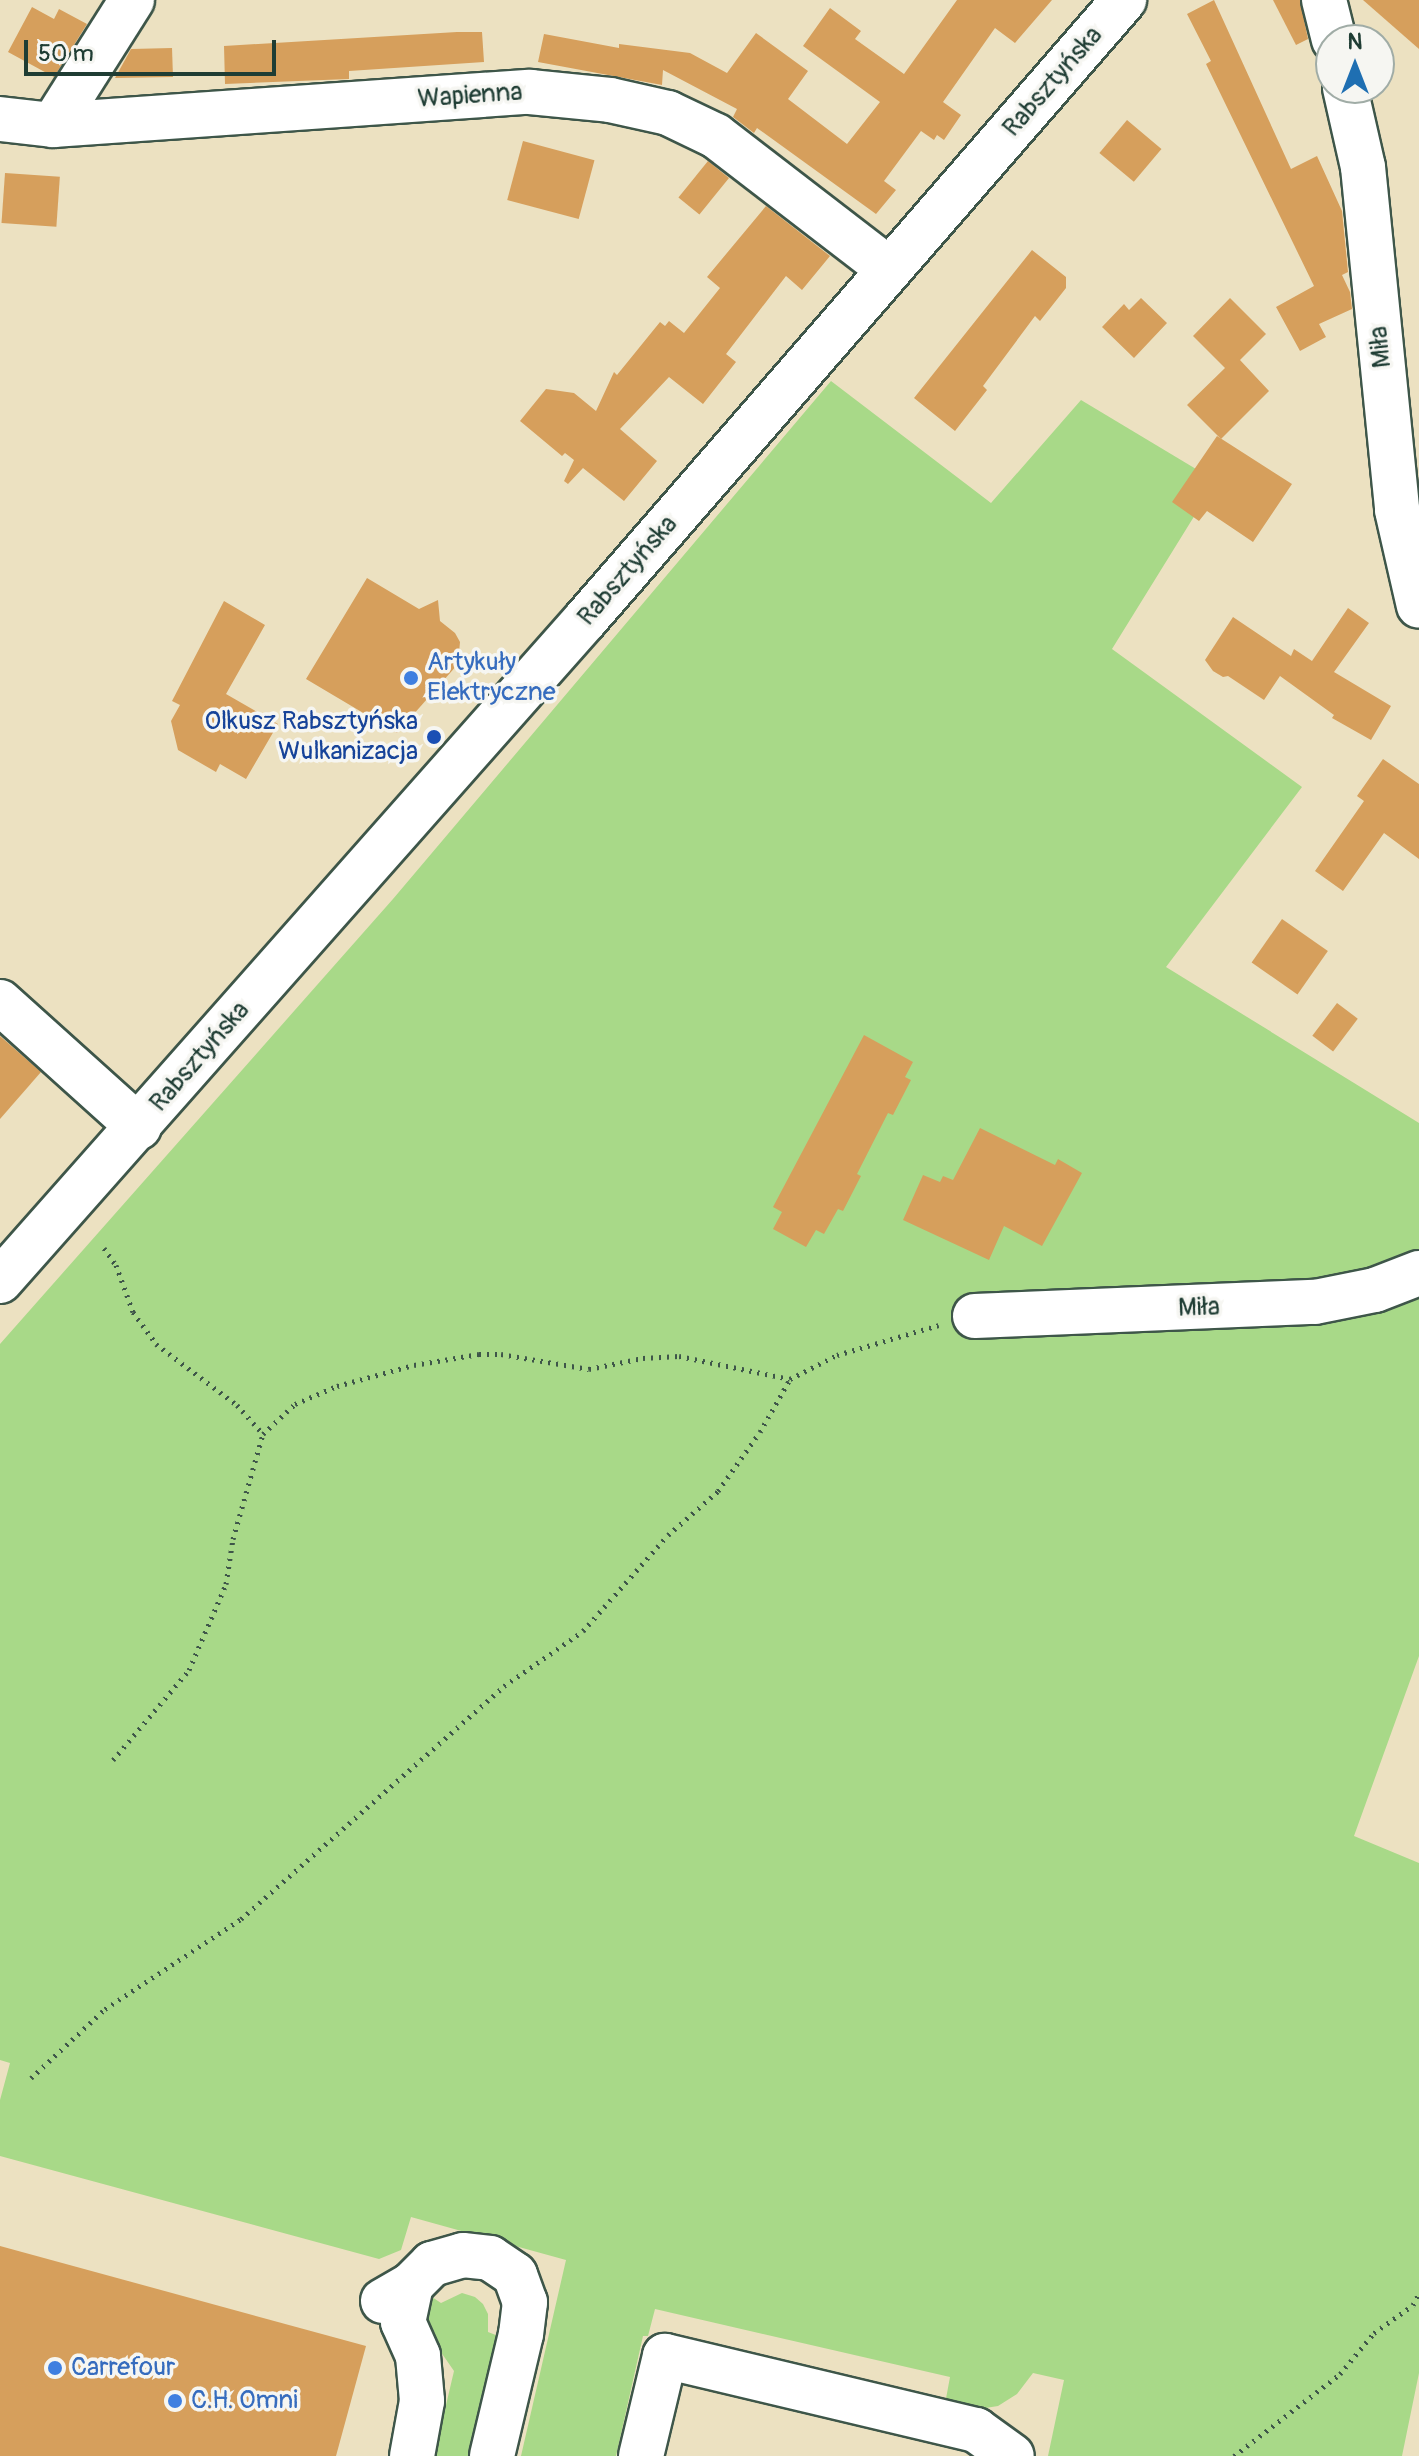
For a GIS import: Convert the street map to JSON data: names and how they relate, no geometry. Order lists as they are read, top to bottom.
{
  "streets": {
    "street": ["Rabsztyńska", "Wapienna", "Miła"]
  },
  "crossings": [
    ["Rabsztyńska", "Wapienna"]
  ],
  "places": [
    "Artykuły Elektryczne",
    "Olkusz Rabsztyńska Wulkanizacja",
    "Carrefour",
    "C.H. Omni"
  ],
  "scale_bar": "50 m",
  "north": "top"
}
